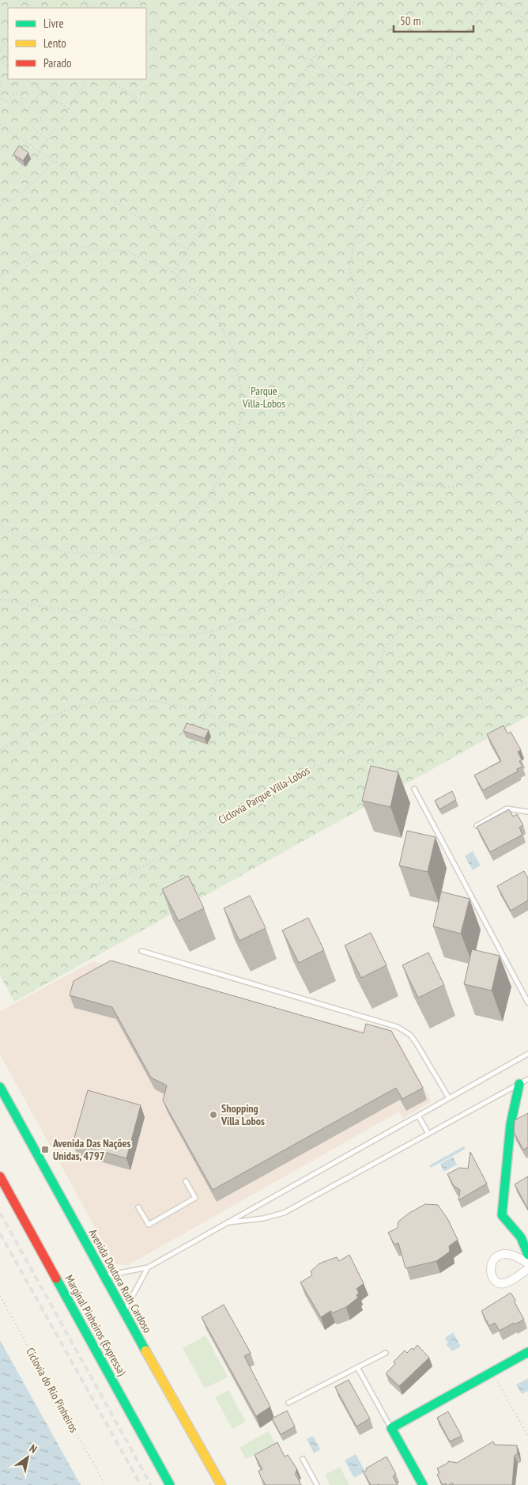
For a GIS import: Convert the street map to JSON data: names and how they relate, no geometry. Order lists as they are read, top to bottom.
{
  "streets": {
    "main road": ["Avenida Doutora Ruth Cardoso", "Marginal Pinheiros (Expressa)"],
    "path": ["Ciclovia Parque Villa-Lobos", "Ciclovia do Rio Pinheiros"]
  },
  "parks": ["Parque Villa-Lobos"],
  "places": {
    "other": ["Shopping Villa Lobos"],
    "transit": ["Avenida Das Nações Unidas, 4797"]
  },
  "legend": ["Livre", "Lento", "Parado"],
  "scale_bar": "50 m",
  "north": "top right"
}
